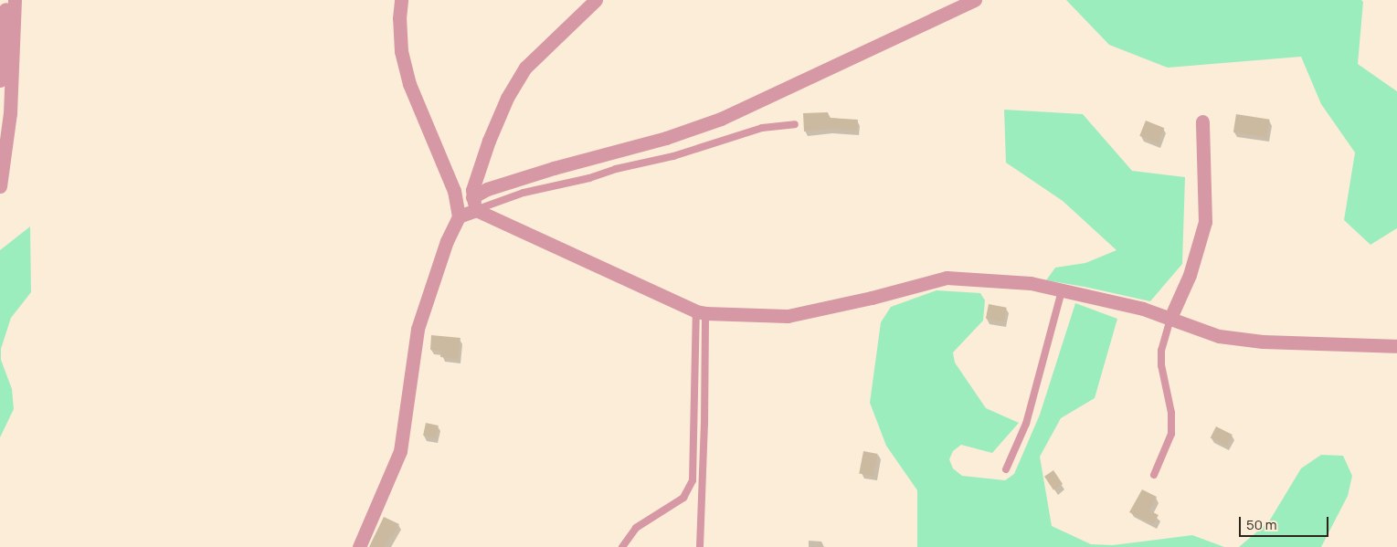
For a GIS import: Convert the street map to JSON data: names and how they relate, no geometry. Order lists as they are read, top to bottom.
{
  "scale_bar": "50 m"
}
